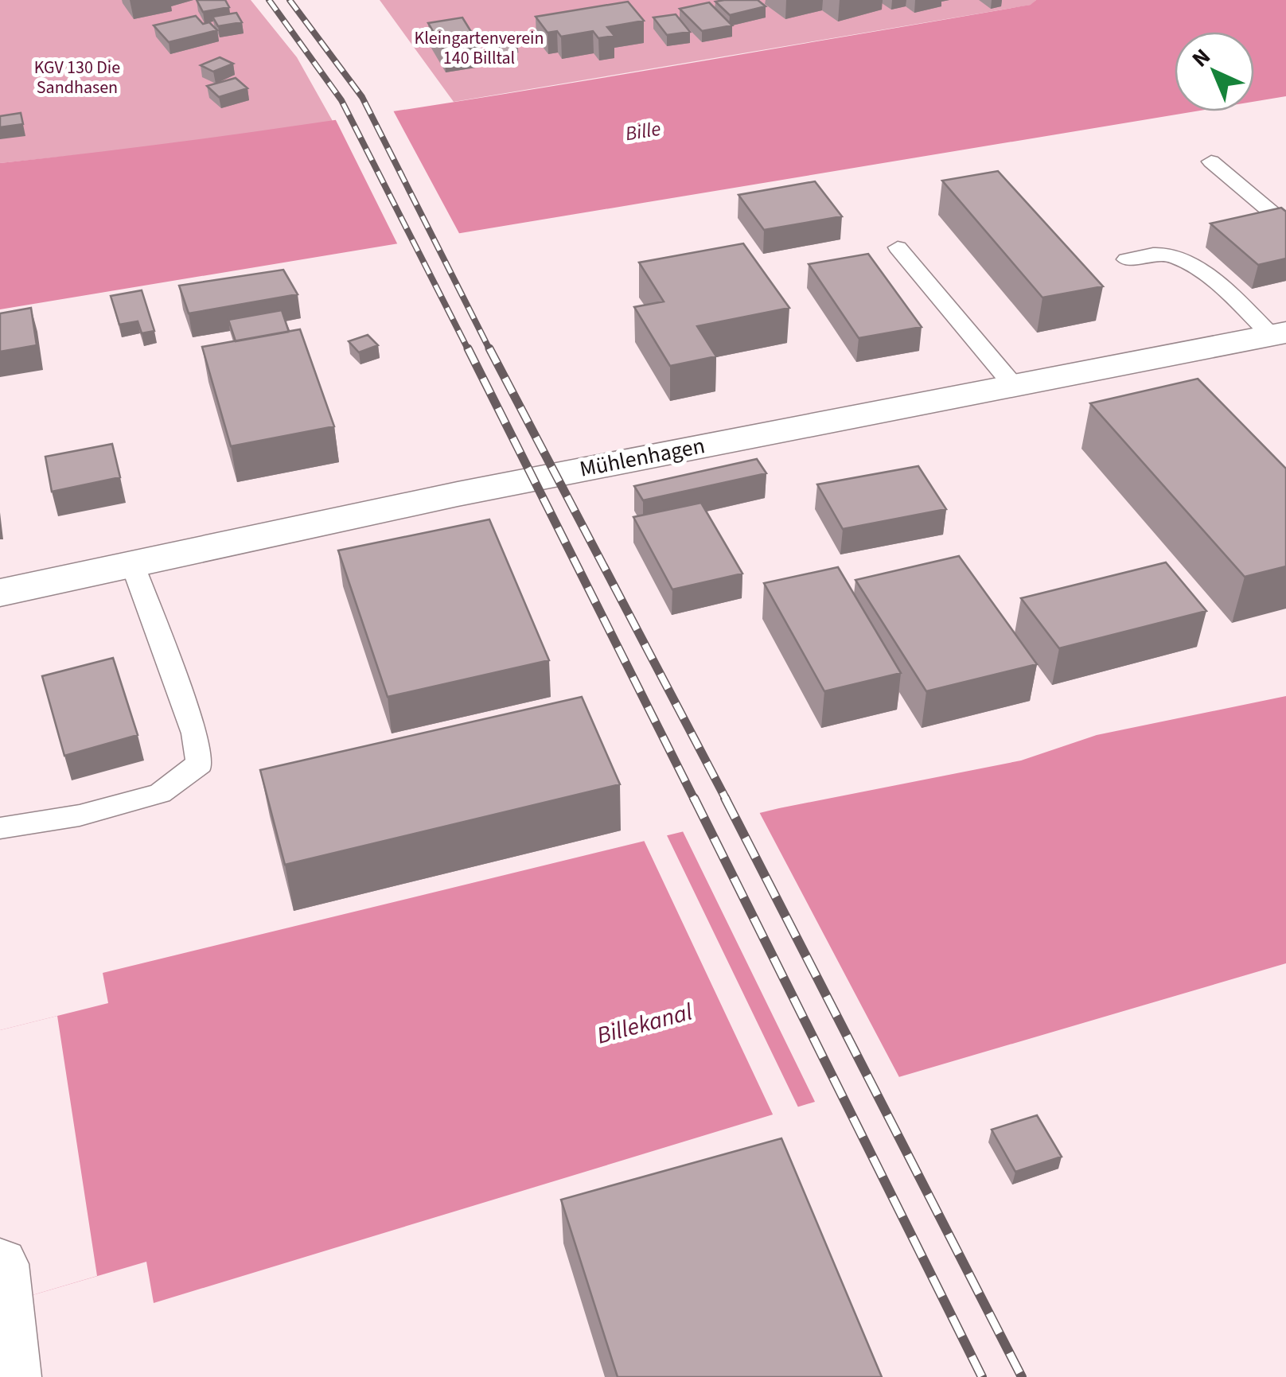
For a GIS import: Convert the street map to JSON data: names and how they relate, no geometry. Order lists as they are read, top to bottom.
{
  "streets": {
    "street": ["Mühlenhagen"]
  },
  "water": ["Bille", "Billekanal"],
  "parks": ["Kleingartenverein 140 Billtal", "KGV 130 Die Sandhasen"],
  "north": "top left"
}
